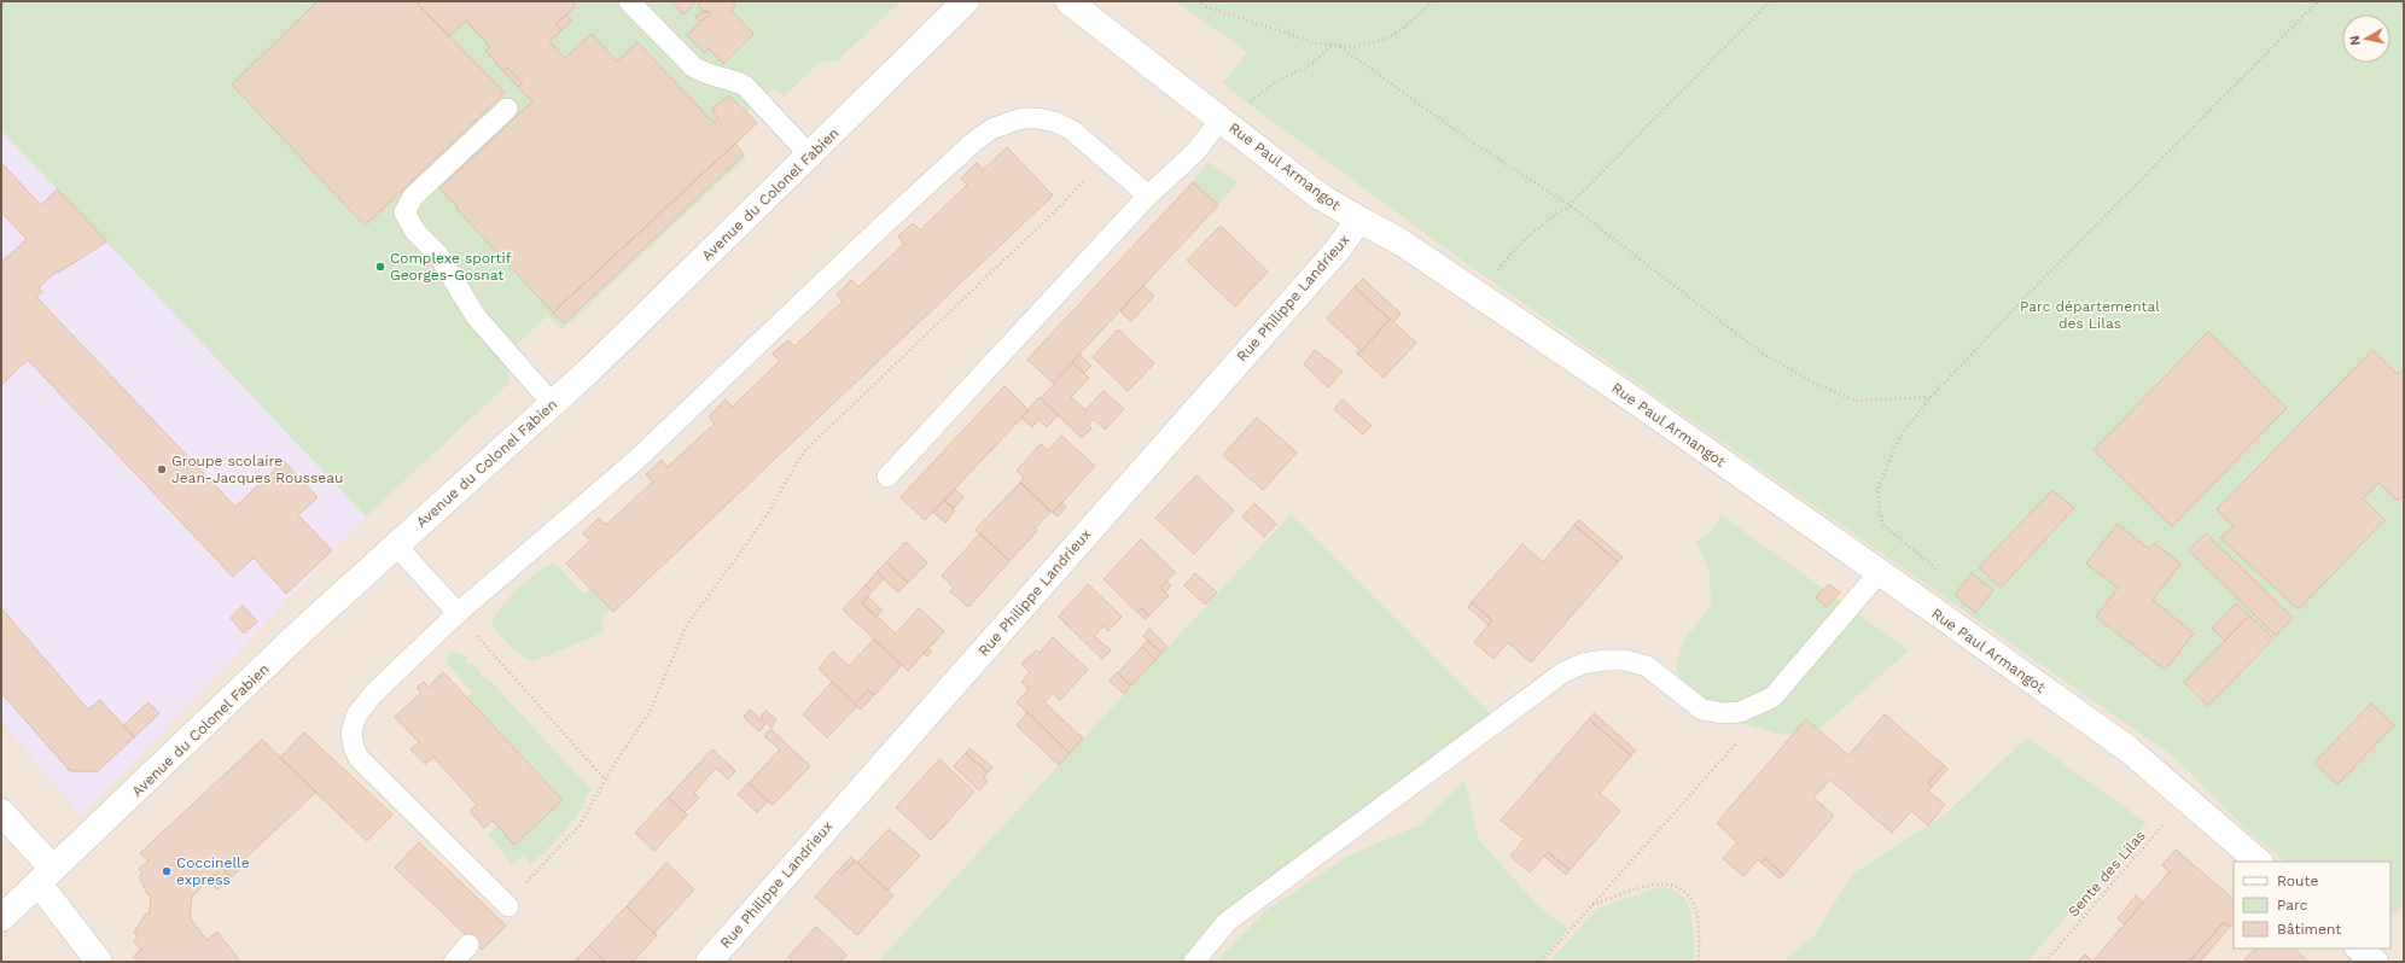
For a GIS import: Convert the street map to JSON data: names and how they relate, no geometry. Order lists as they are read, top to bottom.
{
  "streets": {
    "street": ["Rue Paul Armangot", "Avenue du Colonel Fabien", "Rue Philippe Landrieux"],
    "path": ["Sente des Lilas"]
  },
  "crossings": [
    ["Rue Paul Armangot", "Rue Philippe Landrieux"],
    ["Rue Paul Armangot", "Sente des Lilas"]
  ],
  "parks": ["Parc départemental des Lilas"],
  "places": ["Complexe sportif Georges-Gosnat", "Groupe scolaire Jean-Jacques Rousseau", "Coccinelle express"],
  "legend": ["Route", "Parc", "Bâtiment"],
  "north": "left"
}
